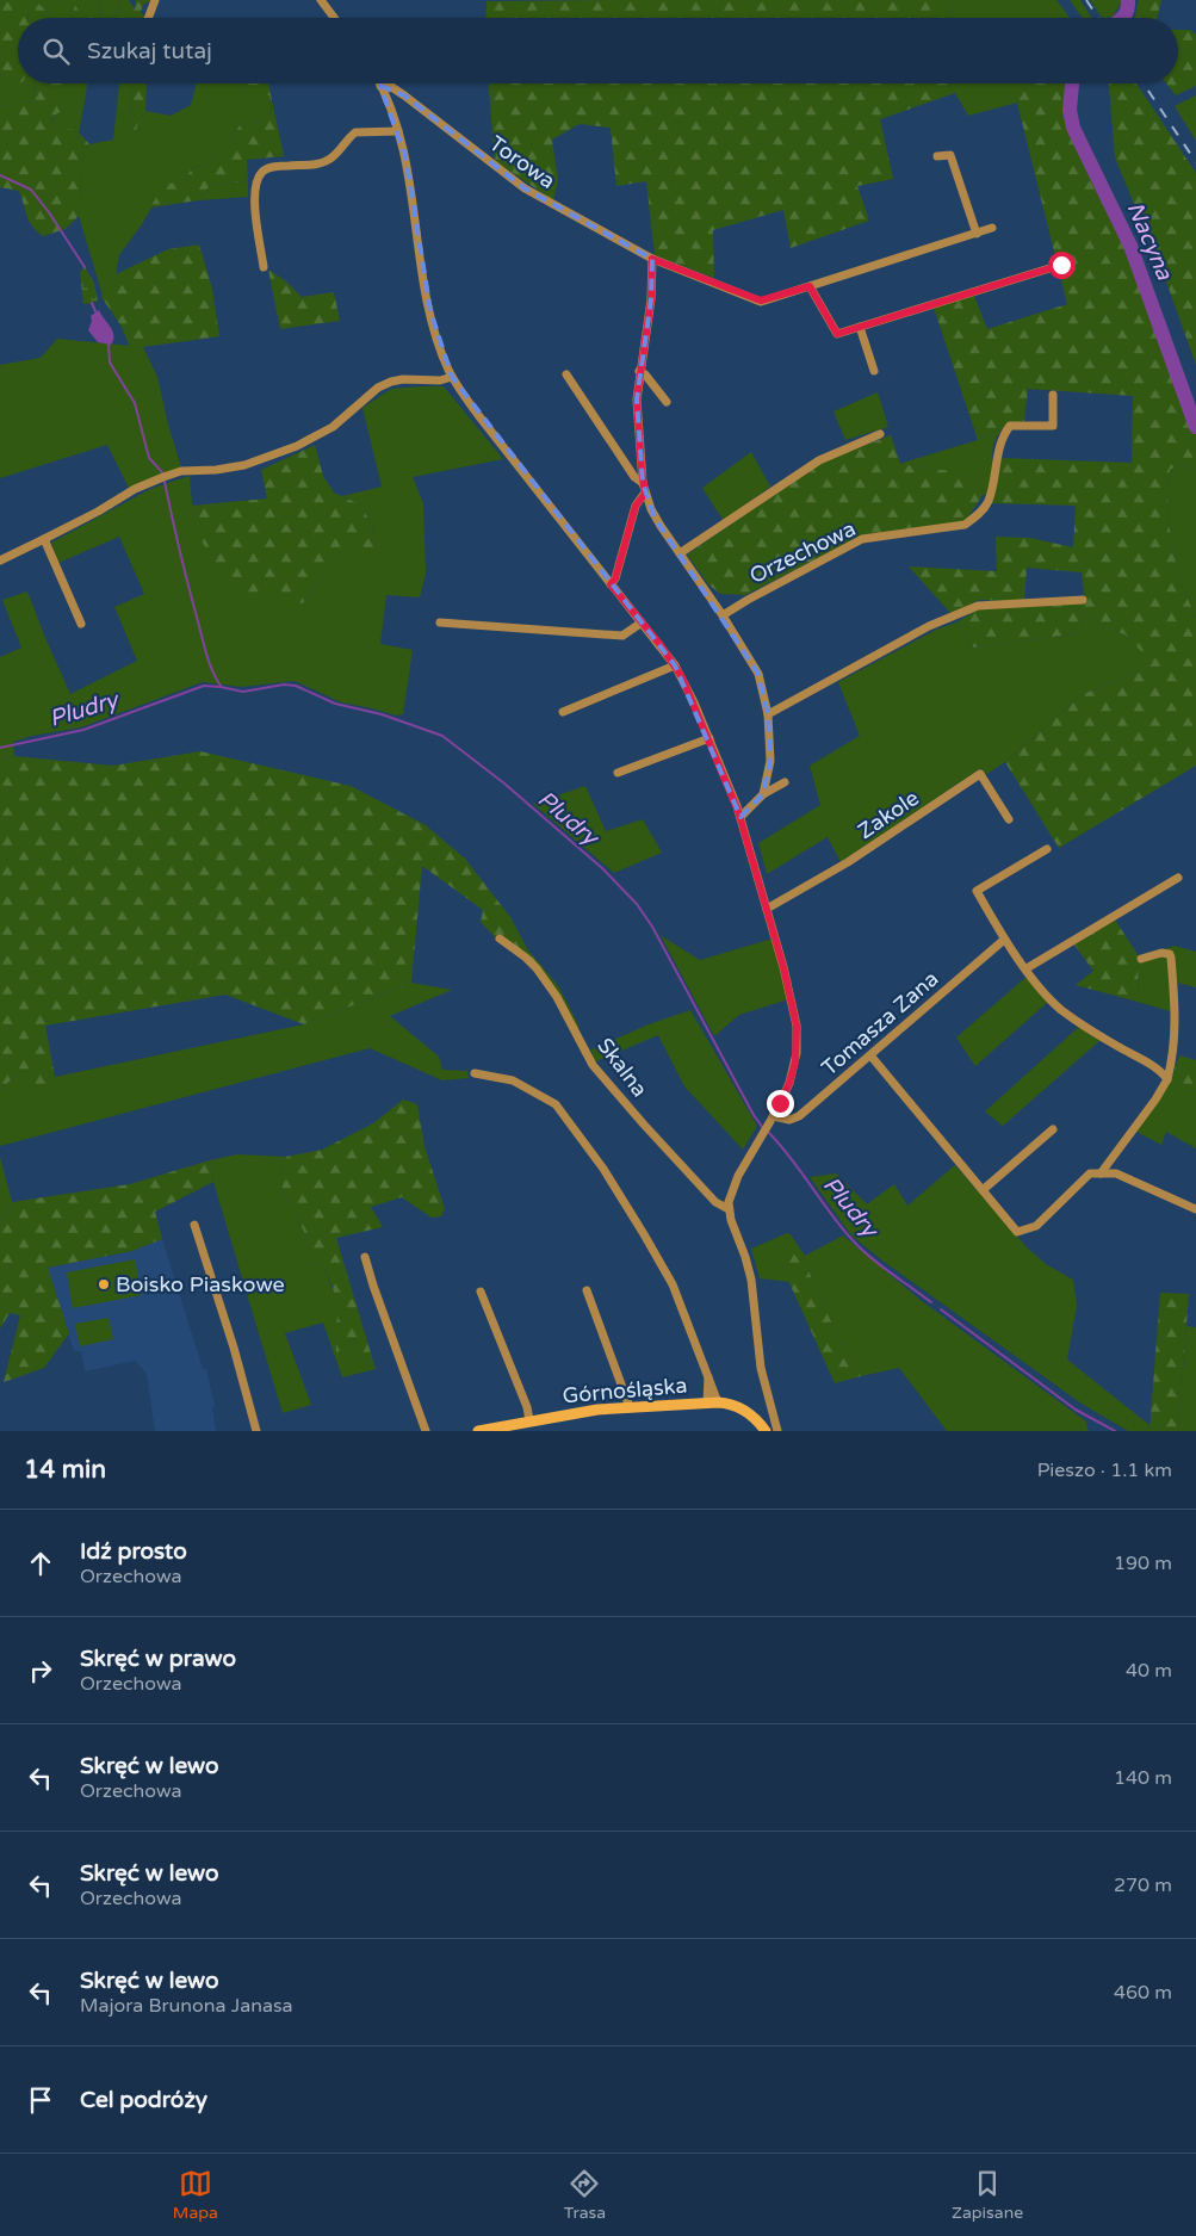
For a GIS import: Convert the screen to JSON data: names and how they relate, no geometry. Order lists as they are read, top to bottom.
{
  "streets": {
    "street": [
      "Torowa",
      "Orzechowa",
      "Zakole",
      "Tomasza Zana",
      "Skalna",
      "Górnośląska"
    ]
  },
  "water": ["Nacyna", "Pludry"],
  "places": ["Boisko Piaskowe"],
  "page": {
    "search": "Szukaj tutaj",
    "heading": ["14 min", "Pieszo · 1.1 km"],
    "list": [
      ["Idź prosto", "Orzechowa", "190 m"],
      ["Skręć w prawo", "Orzechowa", "40 m"],
      ["Skręć w lewo", "Orzechowa", "140 m"],
      ["Skręć w lewo", "Orzechowa", "270 m"],
      ["Skręć w lewo", "Majora Brunona Janasa", "460 m"],
      "Cel podróży"
    ],
    "nav": ["Mapa", "Trasa", "Zapisane"]
  }
}
